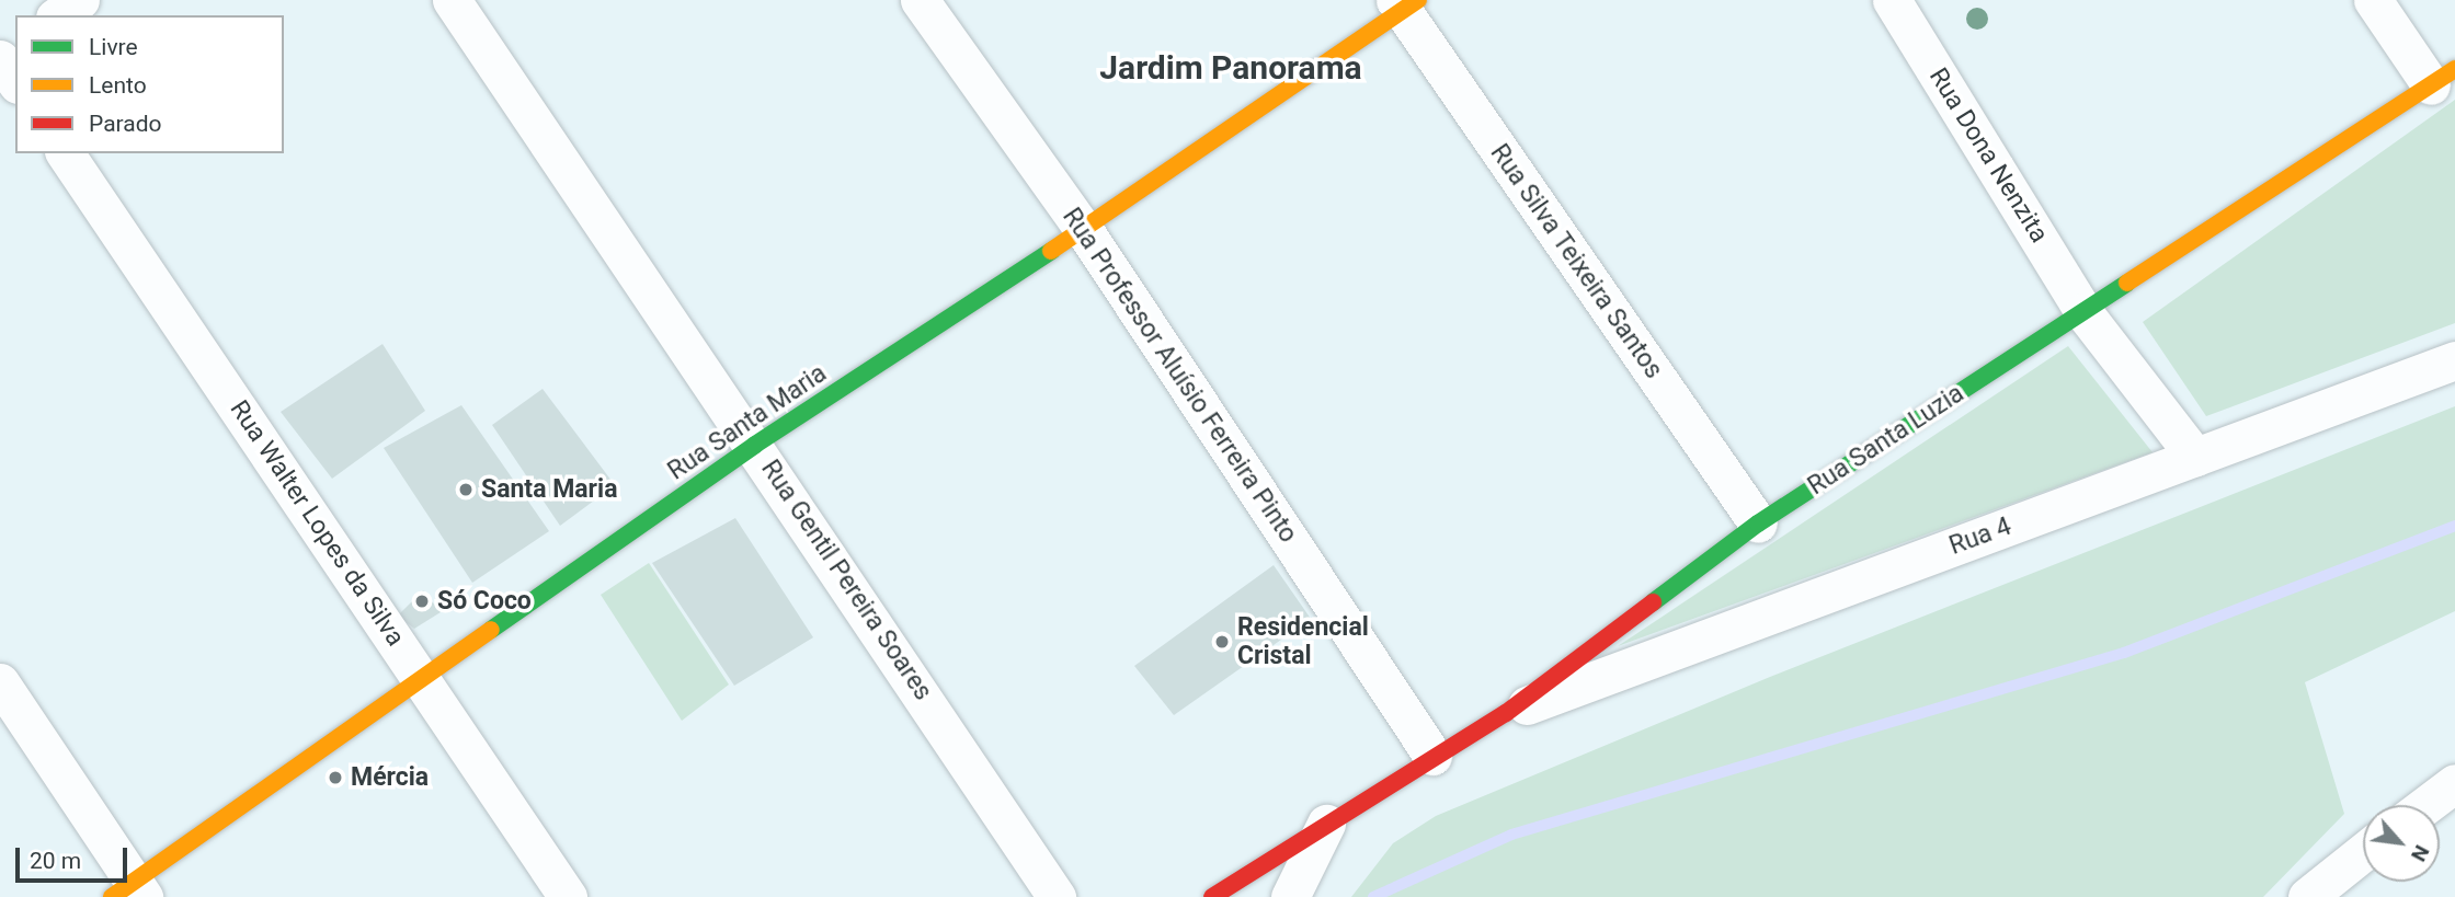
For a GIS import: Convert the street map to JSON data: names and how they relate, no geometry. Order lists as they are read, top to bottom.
{
  "streets": {
    "street": [
      "Rua Dona Nenzita",
      "Rua Silva Teixeira Santos",
      "Rua Professor Aluísio Ferreira Pinto",
      "Rua Santa Maria",
      "Rua Santa Luzia",
      "Rua Walter Lopes da Silva",
      "Rua 4",
      "Rua Gentil Pereira Soares"
    ]
  },
  "crossings": [
    ["Rua Dona Nenzita", "Rua Santa Luzia"],
    ["Rua Dona Nenzita", "Rua 4"],
    ["Rua Silva Teixeira Santos", "Rua Santa Maria"],
    ["Rua Silva Teixeira Santos", "Rua Santa Luzia"],
    ["Rua Professor Aluísio Ferreira Pinto", "Rua Santa Maria"],
    ["Rua Professor Aluísio Ferreira Pinto", "Rua Santa Luzia"],
    ["Rua Santa Maria", "Rua Walter Lopes da Silva"],
    ["Rua Santa Maria", "Rua Gentil Pereira Soares"],
    ["Rua Santa Luzia", "Rua 4"]
  ],
  "districts": ["Jardim Panorama"],
  "places": [
    "Santa Maria",
    "Só Coco",
    "Residencial Cristal",
    "Mércia"
  ],
  "legend": ["Livre", "Lento", "Parado"],
  "scale_bar": "20 m",
  "north": "bottom right"
}
